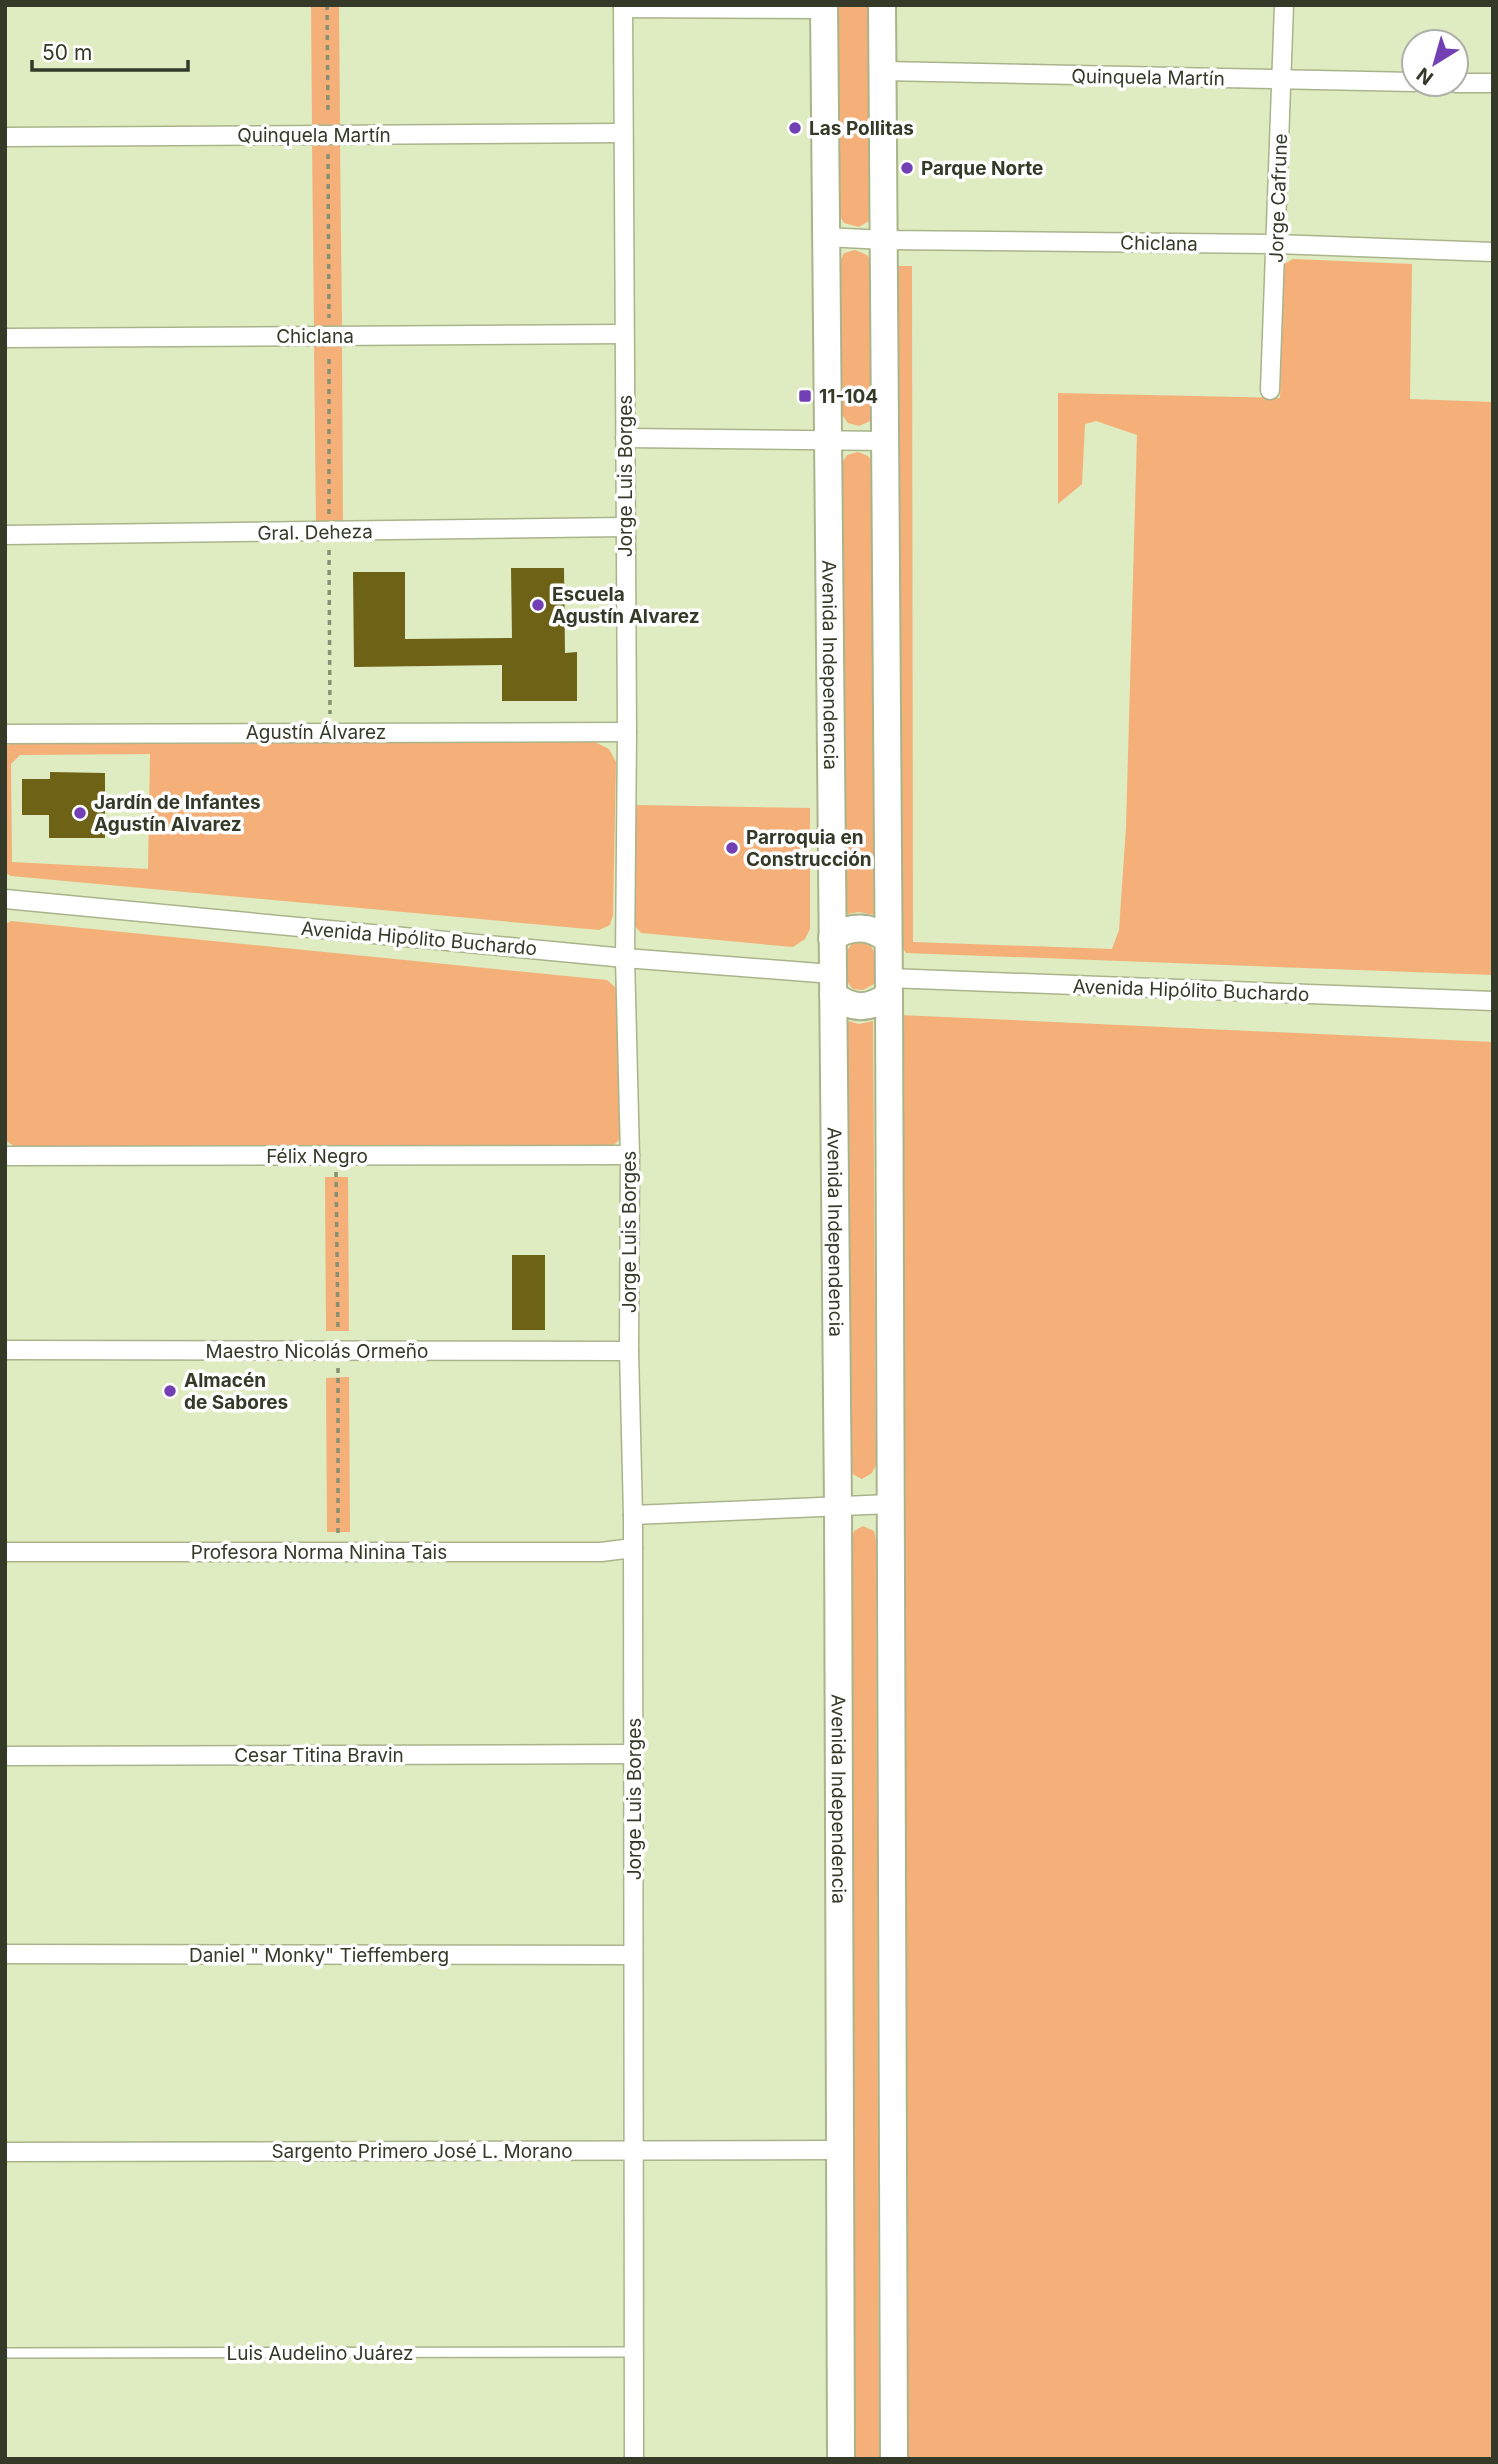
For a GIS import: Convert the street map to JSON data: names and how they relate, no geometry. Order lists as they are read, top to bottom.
{
  "streets": {
    "main road": ["Avenida Independencia"],
    "street": [
      "Quinquela Martín",
      "Jorge Cafrune",
      "Chiclana",
      "Jorge Luis Borges",
      "Gral. Deheza",
      "Agustín Álvarez",
      "Avenida Hipólito Buchardo",
      "Félix Negro",
      "Maestro Nicolás Ormeño",
      "Profesora Norma Ninina Tais",
      "Cesar Titina Bravin",
      "Daniel \" Monky\" Tieffemberg",
      "Sargento Primero José L. Morano"
    ],
    "lane": ["Luis Audelino Juárez"]
  },
  "crossings": [
    ["Quinquela Martín", "Jorge Cafrune"],
    ["Quinquela Martín", "Jorge Luis Borges"],
    ["Jorge Cafrune", "Chiclana"],
    ["Chiclana", "Jorge Luis Borges"],
    ["Chiclana", "Avenida Independencia"],
    ["Jorge Luis Borges", "Gral. Deheza"],
    ["Jorge Luis Borges", "Agustín Álvarez"],
    ["Jorge Luis Borges", "Avenida Hipólito Buchardo"],
    ["Jorge Luis Borges", "Félix Negro"],
    ["Jorge Luis Borges", "Maestro Nicolás Ormeño"],
    ["Jorge Luis Borges", "Profesora Norma Ninina Tais"],
    ["Jorge Luis Borges", "Cesar Titina Bravin"],
    ["Jorge Luis Borges", "Daniel \" Monky\" Tieffemberg"],
    ["Jorge Luis Borges", "Sargento Primero José L. Morano"],
    ["Jorge Luis Borges", "Luis Audelino Juárez"],
    ["Avenida Independencia", "Avenida Hipólito Buchardo"],
    ["Avenida Independencia", "Sargento Primero José L. Morano"]
  ],
  "places": {
    "other": [
      "Las Pollitas",
      "Parque Norte",
      "Escuela Agustín Alvarez",
      "Jardín de Infantes Agustín Alvarez",
      "Parroquia en Construcción",
      "Almacén de Sabores"
    ],
    "transit": ["11-104"]
  },
  "scale_bar": "50 m",
  "north": "bottom left"
}
